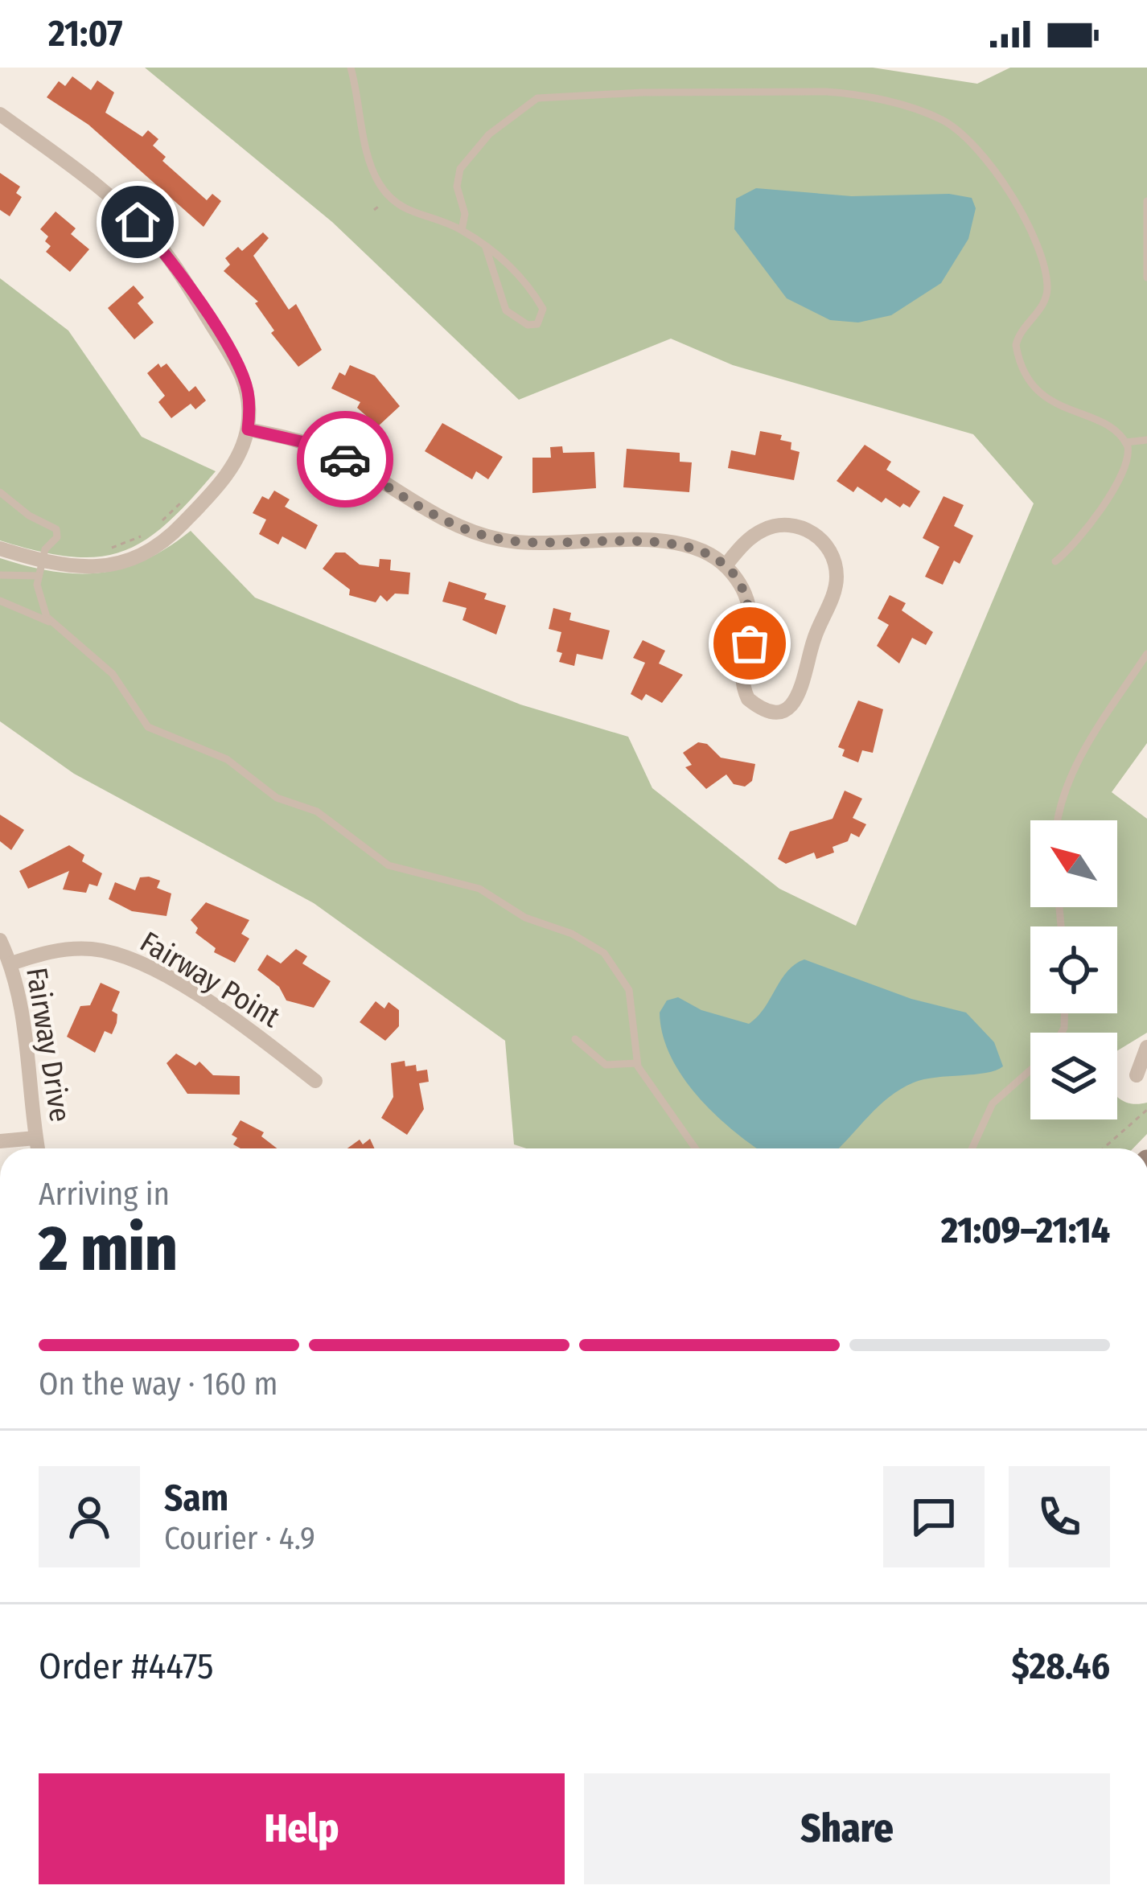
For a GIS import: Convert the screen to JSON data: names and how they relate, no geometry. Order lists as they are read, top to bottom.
{
  "streets": {
    "street": ["Fairway Point", "Fairway Drive"]
  },
  "crossings": [
    ["Fairway Point", "Fairway Drive"]
  ],
  "north": "top left",
  "page": {
    "status": "21:07",
    "heading": ["2 min", "Arriving in", "21:09–21:14"],
    "panel": [
      "Sam",
      "Courier · 4.9",
      "Order #4475",
      "$28.46"
    ],
    "bar": "On the way · 160 m",
    "buttons": ["Help", "Share"]
  }
}
